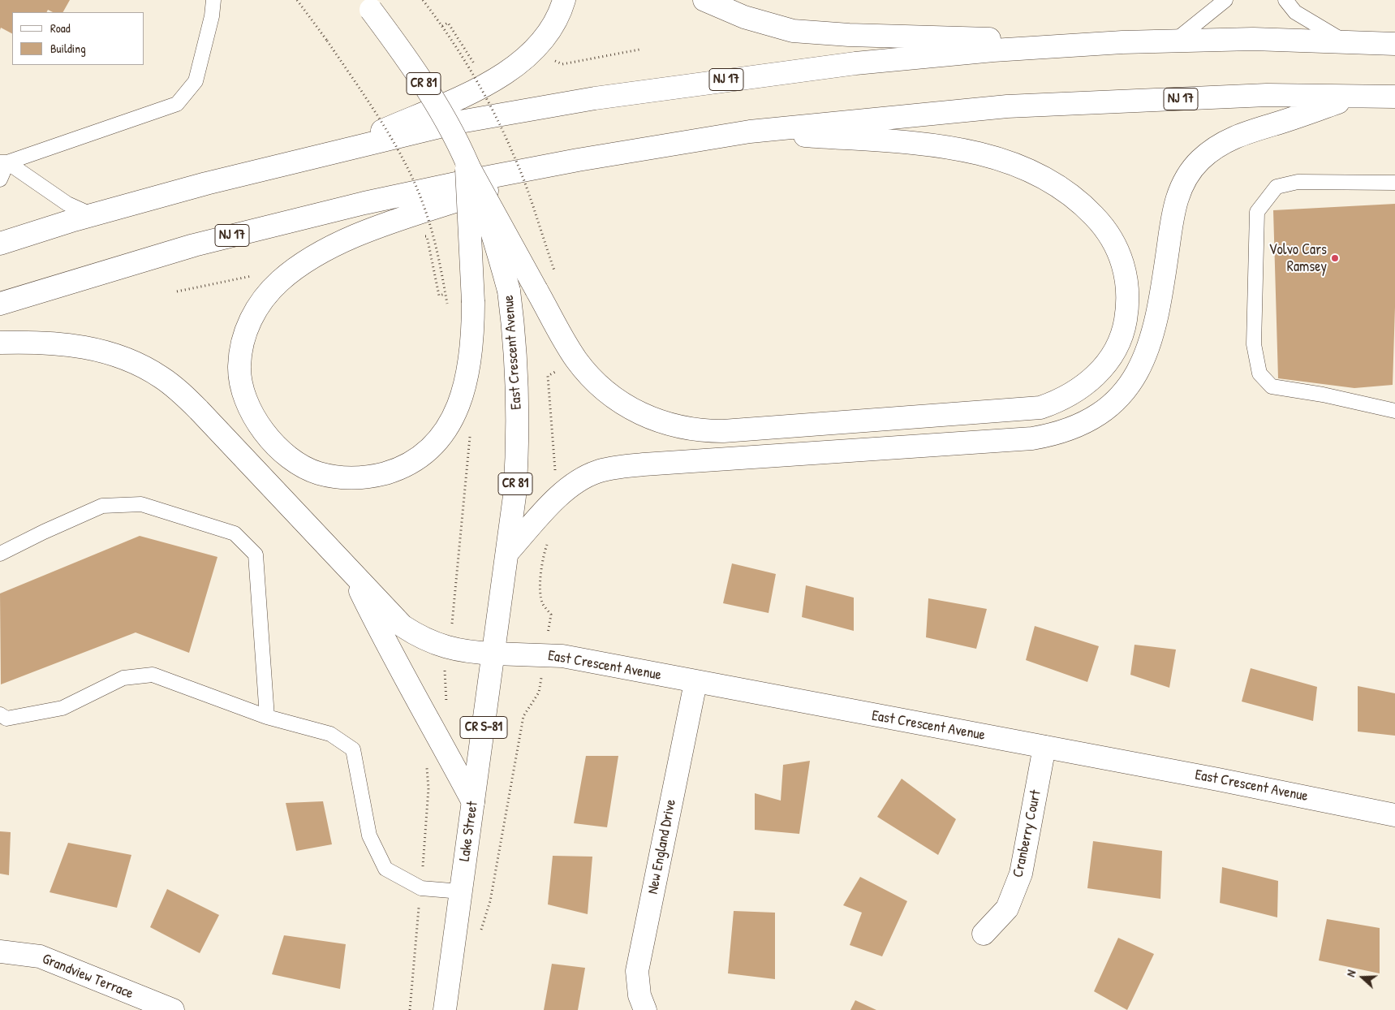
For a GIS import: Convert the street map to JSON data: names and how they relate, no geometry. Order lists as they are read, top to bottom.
{
  "streets": {
    "main road": [
      "NJ 17",
      "CR 81",
      "East Crescent Avenue",
      "CR S-81",
      "Lake Street",
      "Cranberry Court",
      "New England Drive",
      "Grandview Terrace"
    ]
  },
  "crossings": [
    ["East Crescent Avenue", "Lake Street"],
    ["East Crescent Avenue", "Cranberry Court"],
    ["East Crescent Avenue", "New England Drive"]
  ],
  "places": ["Volvo Cars Ramsey"],
  "legend": ["Road", "Building"],
  "north": "left"
}
